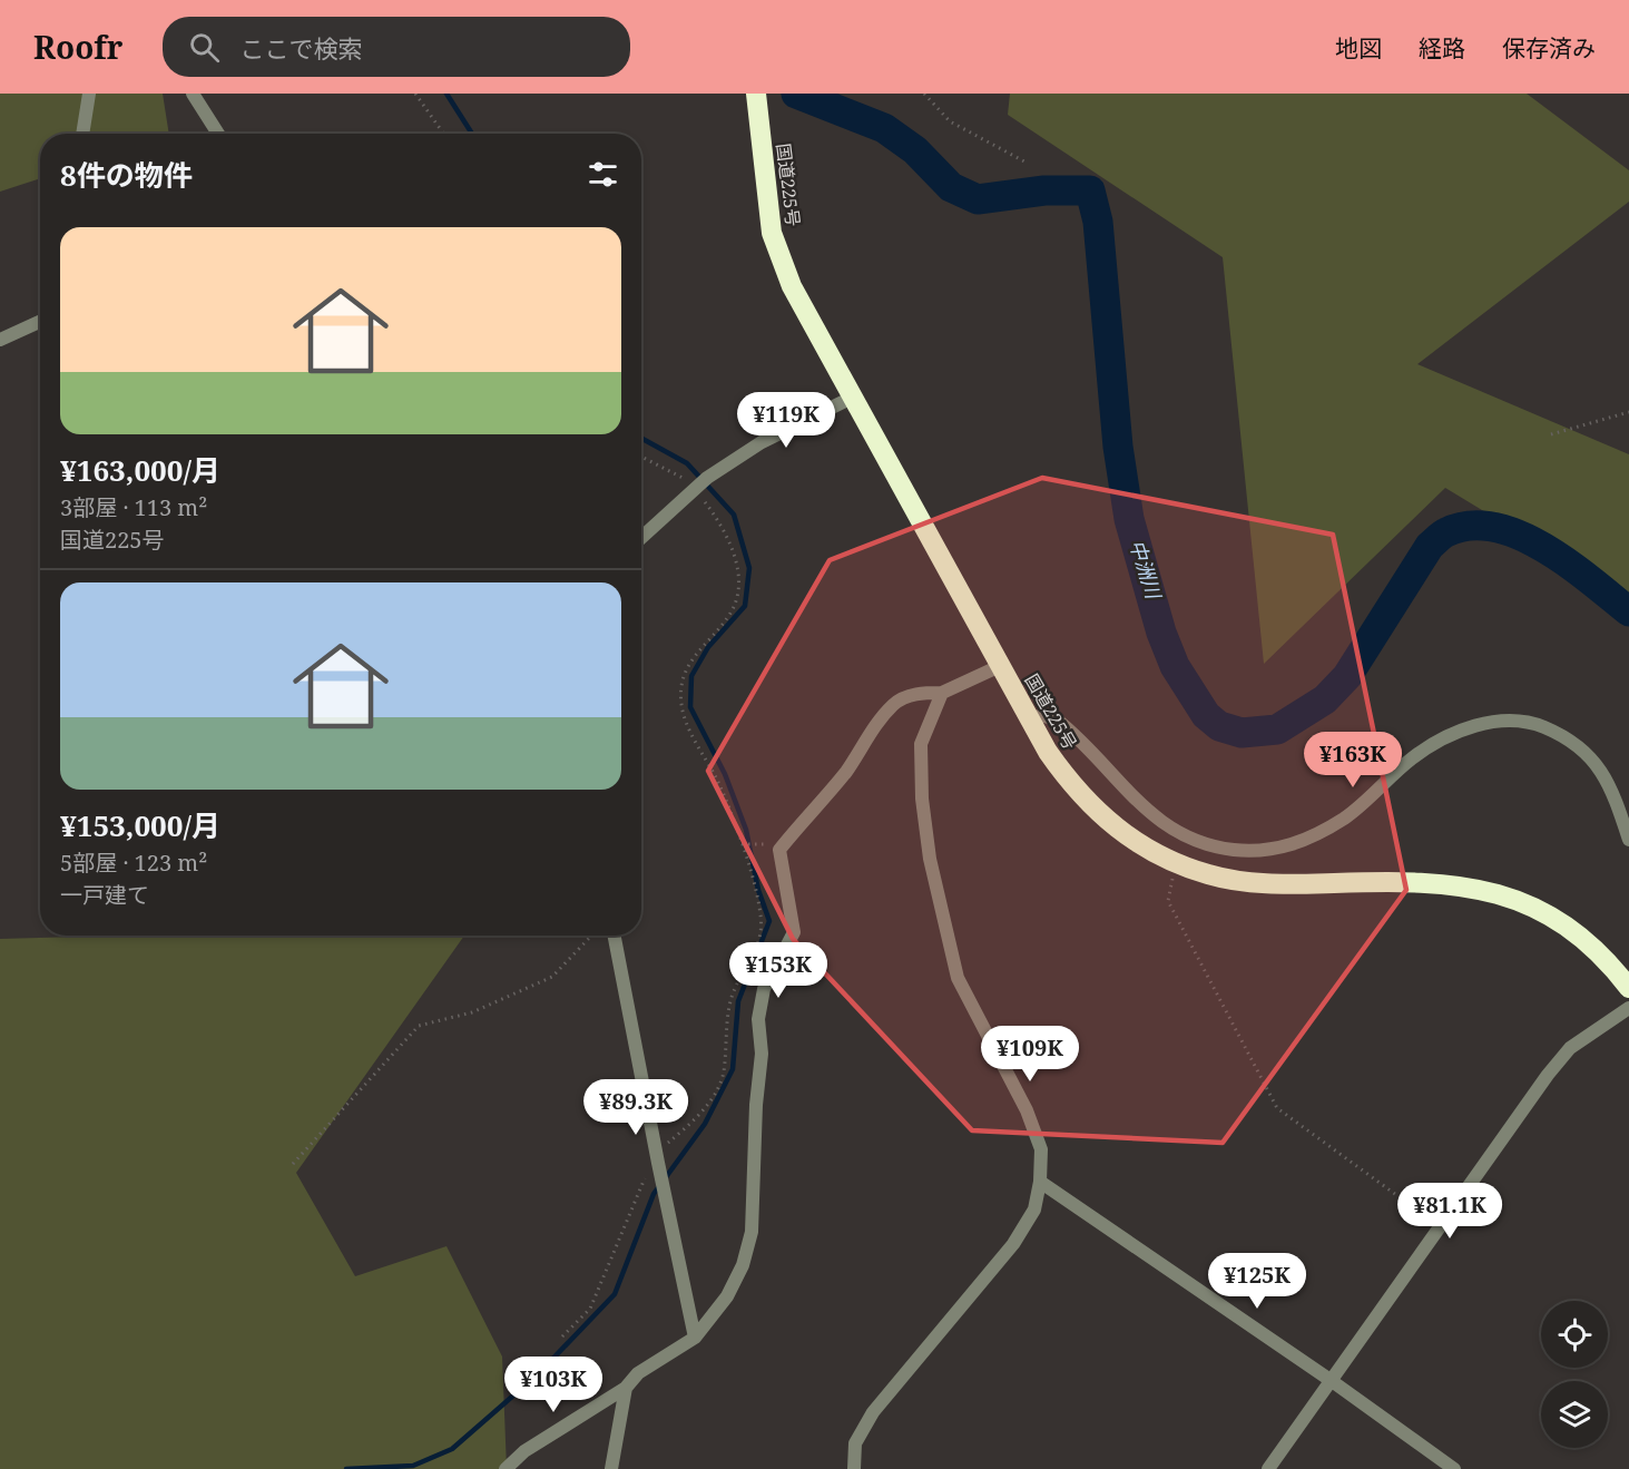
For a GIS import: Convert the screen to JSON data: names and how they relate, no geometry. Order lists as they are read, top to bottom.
{
  "streets": {
    "highway": ["国道225号"]
  },
  "water": ["中洲川"],
  "page": {
    "header": "Roofr",
    "search": "ここで検索",
    "nav": ["地図", "経路", "保存済み"],
    "heading": "8件の物件",
    "list": [
      {
        "name": "¥163,000/月",
        "note": "3部屋 · 113 m² · 国道225号"
      },
      {
        "name": "¥153,000/月",
        "note": "5部屋 · 123 m² · 一戸建て"
      }
    ],
    "price": [
      "¥119K",
      "¥163K",
      "¥153K",
      "¥109K",
      "¥89.3K",
      "¥81.1K",
      "¥125K",
      "¥103K"
    ]
  }
}
